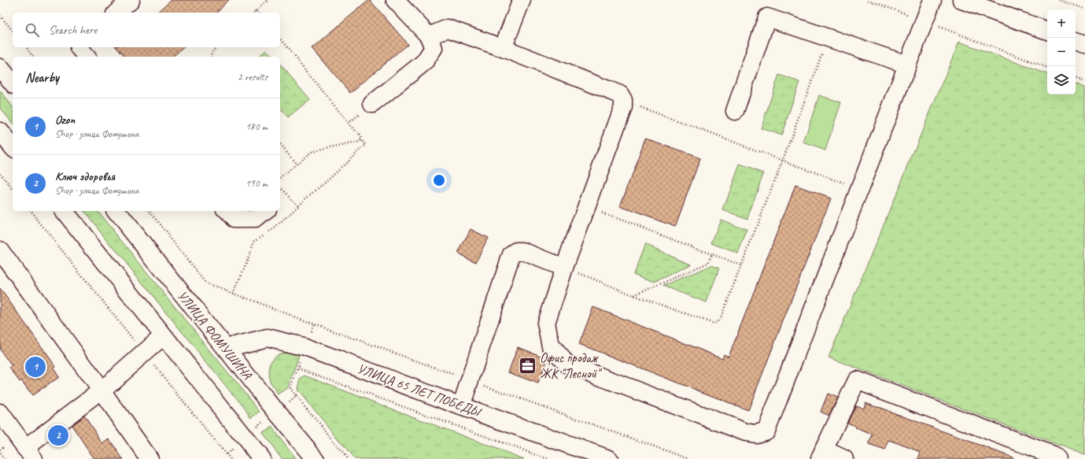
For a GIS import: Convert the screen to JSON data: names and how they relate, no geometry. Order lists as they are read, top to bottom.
{
  "streets": {
    "main road": ["УЛИЦА ФОМУШИНА", "УЛИЦА 65 ЛЕТ ПОБЕДЫ"]
  },
  "crossings": [
    ["УЛИЦА ФОМУШИНА", "УЛИЦА 65 ЛЕТ ПОБЕДЫ"]
  ],
  "places": {
    "office": ["Офис продаж ЖК \"Лесной\""]
  },
  "page": {
    "map_buttons": ["+", "−"],
    "search": "Search here",
    "heading": ["Nearby", "2 results"],
    "list": [
      {
        "mark": "1",
        "name": "Ozon",
        "note": "Shop · улица Фомушина",
        "value": "180 m"
      },
      {
        "mark": "2",
        "name": "Ключ здоровья",
        "note": "Shop · улица Фомушина",
        "value": "190 m"
      }
    ],
    "pins": ["1", "2"]
  }
}
